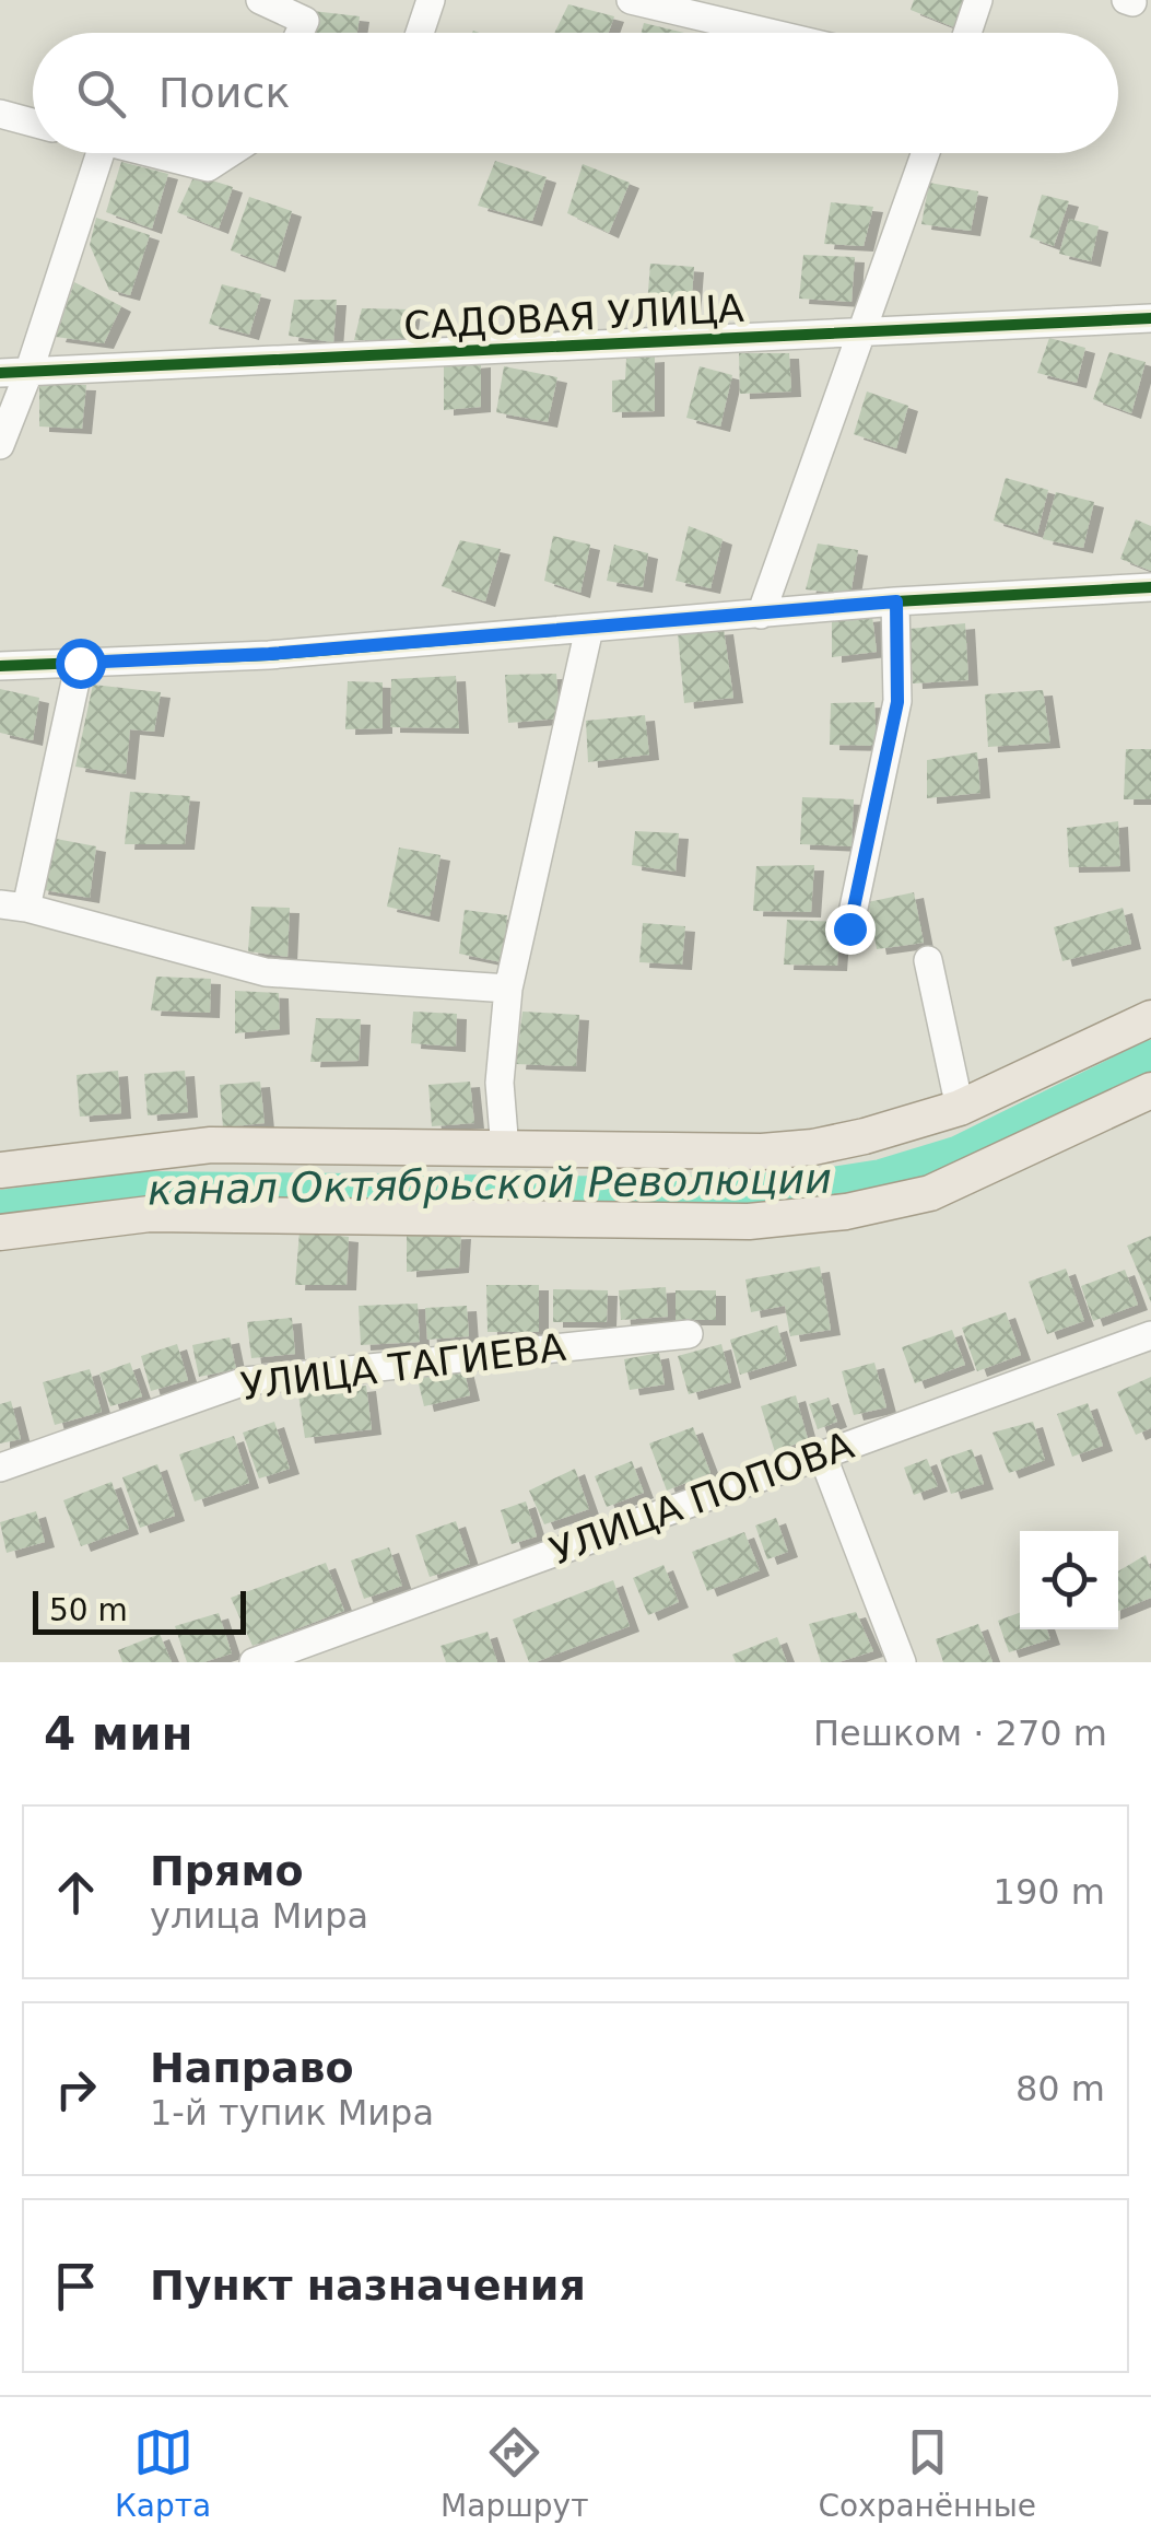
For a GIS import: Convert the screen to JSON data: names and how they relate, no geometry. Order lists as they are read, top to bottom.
{
  "streets": {
    "street": ["САДОВАЯ УЛИЦА", "УЛИЦА ТАГИЕВА", "УЛИЦА ПОПОВА"]
  },
  "water": ["канал Октябрьской Революции"],
  "scale_bar": "50 m",
  "page": {
    "search": "Поиск",
    "scale": "50 m",
    "heading": ["4 мин", "Пешком · 270 m"],
    "list": [
      ["Прямо", "улица Мира", "190 m"],
      ["Направо", "1-й тупик Мира", "80 m"],
      "Пункт назначения"
    ],
    "nav": ["Карта", "Маршрут", "Сохранённые"]
  }
}
